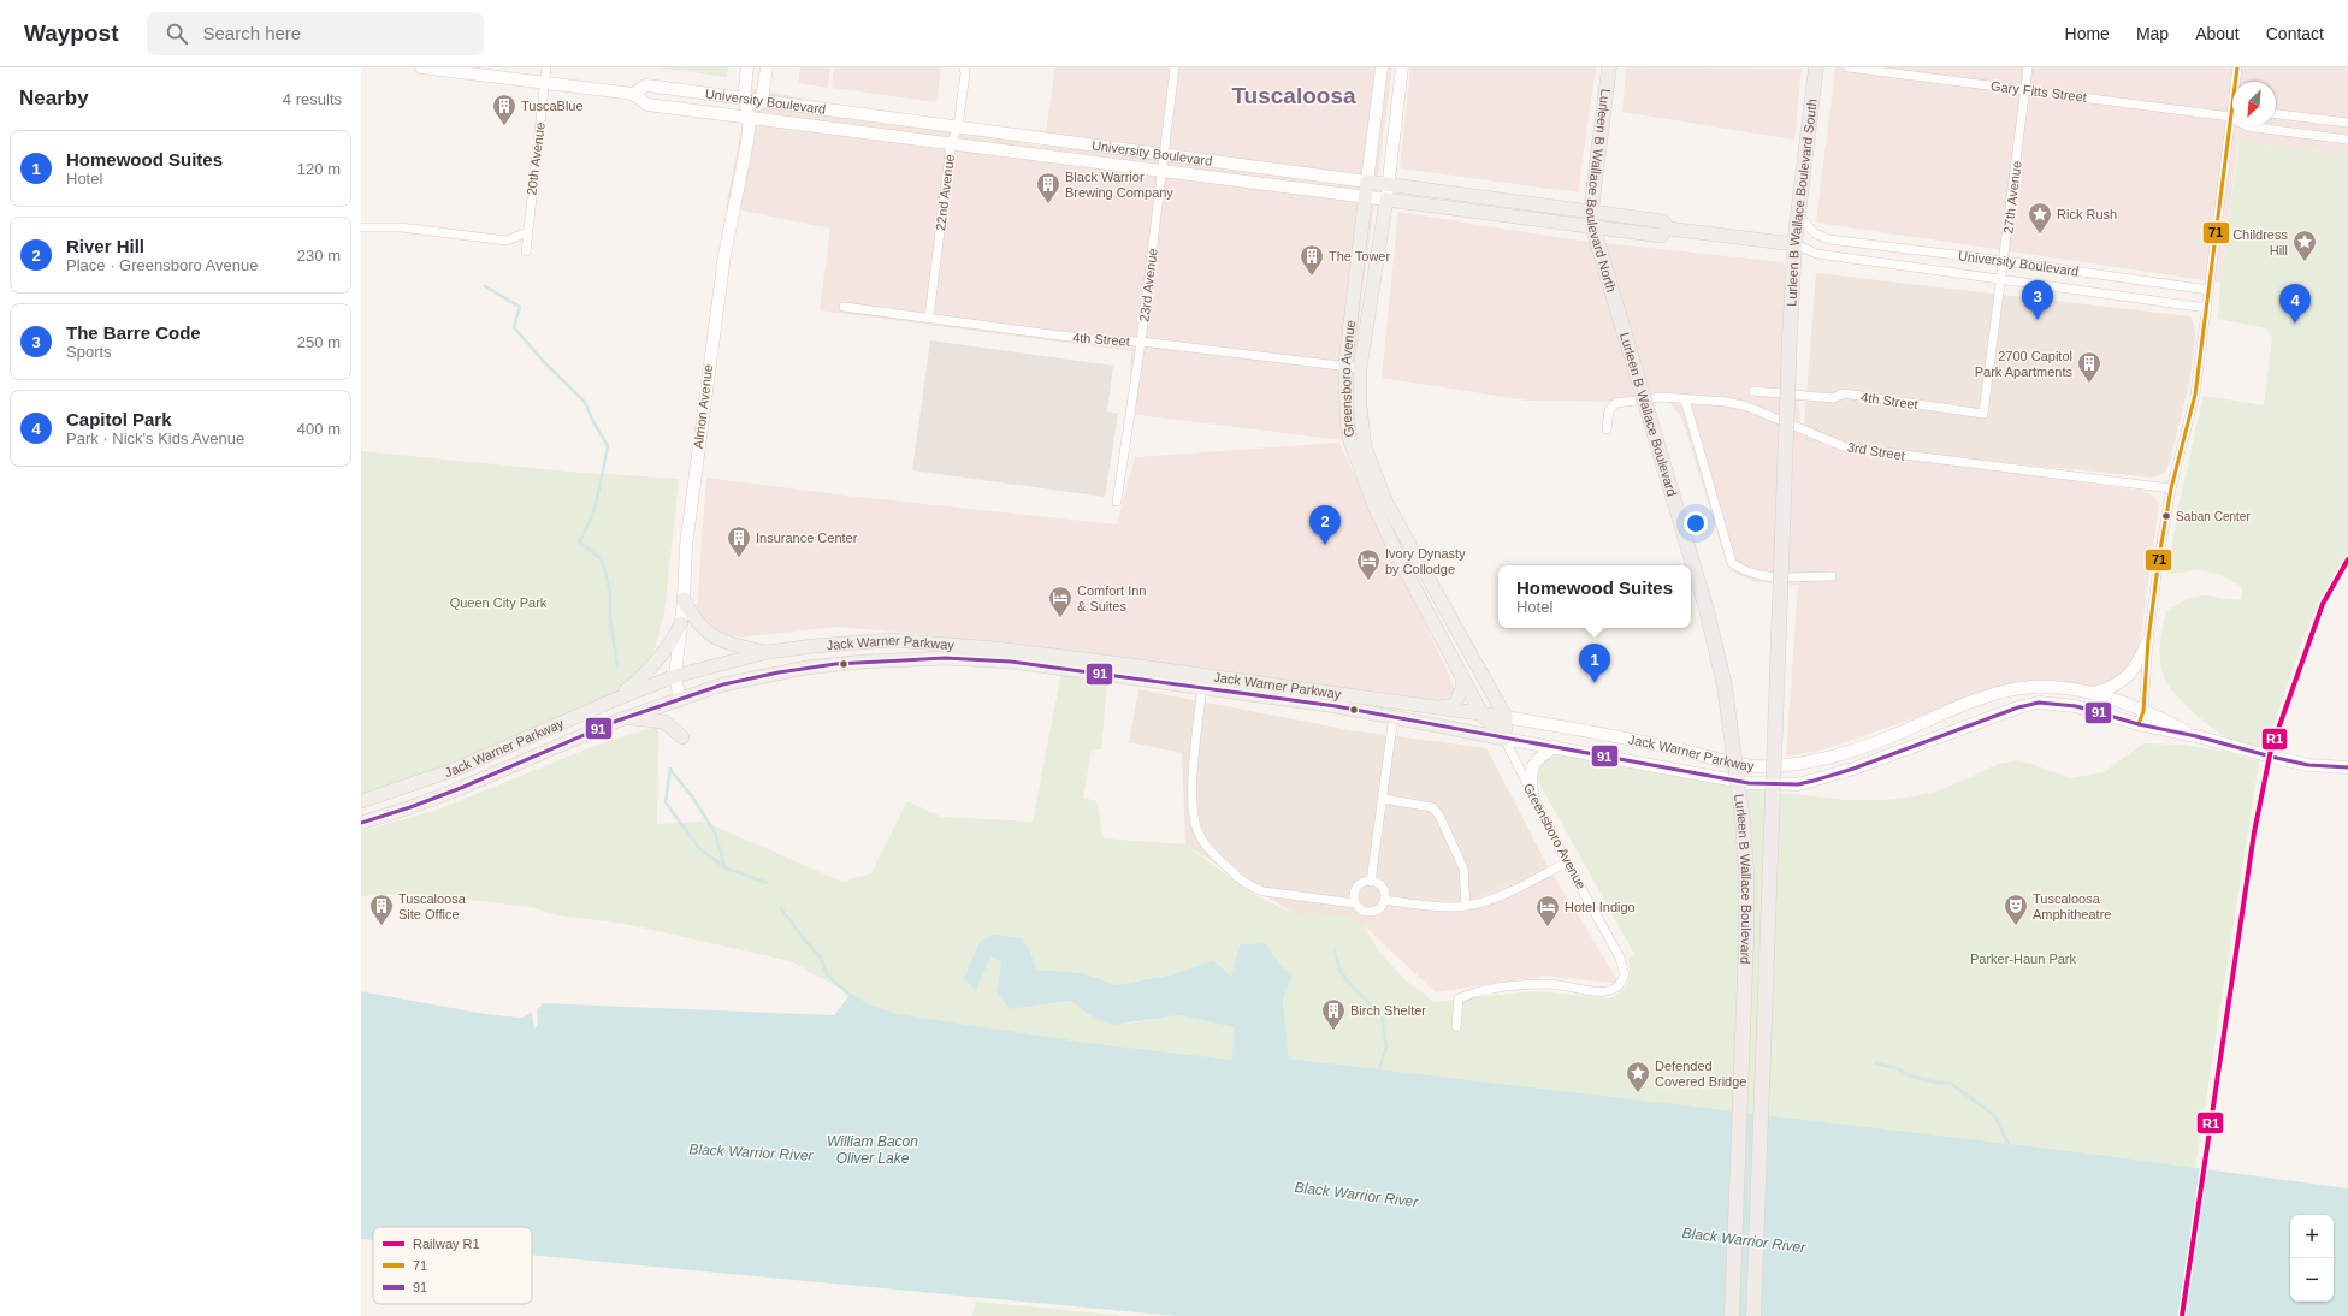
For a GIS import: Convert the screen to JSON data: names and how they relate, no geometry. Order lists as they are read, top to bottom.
{
  "streets": {
    "highway": ["Lurleen B Wallace Boulevard North", "Lurleen B Wallace Boulevard South", "Lurleen B Wallace Boulevard"],
    "main road": [
      "University Boulevard",
      "Greensboro Avenue",
      "Almon Avenue",
      "Jack Warner Parkway"
    ],
    "street": [
      "Gary Fitts Street",
      "20th Avenue",
      "22nd Avenue",
      "27th Avenue",
      "23rd Avenue",
      "4th Street",
      "3rd Street"
    ]
  },
  "crossings": [
    ["Gary Fitts Street", "27th Avenue"],
    ["University Boulevard", "20th Avenue"],
    ["University Boulevard", "Lurleen B Wallace Boulevard North"],
    ["University Boulevard", "22nd Avenue"],
    ["University Boulevard", "27th Avenue"],
    ["University Boulevard", "Lurleen B Wallace Boulevard South"],
    ["University Boulevard", "23rd Avenue"],
    ["University Boulevard", "Greensboro Avenue"],
    ["University Boulevard", "Almon Avenue"],
    ["Lurleen B Wallace Boulevard North", "Lurleen B Wallace Boulevard"],
    ["22nd Avenue", "4th Street"],
    ["27th Avenue", "4th Street"],
    ["Lurleen B Wallace Boulevard South", "Lurleen B Wallace Boulevard"],
    ["23rd Avenue", "4th Street"],
    ["4th Street", "Greensboro Avenue"],
    ["Greensboro Avenue", "Jack Warner Parkway"],
    ["Almon Avenue", "Jack Warner Parkway"]
  ],
  "districts": ["Tuscaloosa"],
  "water": ["William Bacon Oliver Lake", "Black Warrior River"],
  "parks": ["Queen City Park", "Parker-Haun Park"],
  "places": {
    "building": [
      "TuscaBlue",
      "Black Warrior Brewing Company",
      "The Tower",
      "2700 Capitol Park Apartments",
      "Insurance Center",
      "Tuscaloosa Site Office",
      "Birch Shelter"
    ],
    "place": ["Rick Rush", "Childress Hill", "Defended Covered Bridge"],
    "other": ["Saban Center"],
    "hotel": ["Ivory Dynasty by Collodge", "Comfort Inn & Suites", "Hotel Indigo"],
    "theatre": ["Tuscaloosa Amphitheatre"]
  },
  "lines": ["transit line 71", "rail line R1", "transit line 91"],
  "legend": ["Railway R1", "71", "91"],
  "north": "bottom left",
  "page": {
    "header": "Waypost",
    "search": "Search here",
    "nav": [
      "Home",
      "Map",
      "About",
      "Contact"
    ],
    "heading": ["Nearby", "4 results"],
    "list": [
      {
        "mark": "1",
        "name": "Homewood Suites",
        "note": "Hotel",
        "value": "120 m"
      },
      {
        "mark": "2",
        "name": "River Hill",
        "note": "Place · Greensboro Avenue",
        "value": "230 m"
      },
      {
        "mark": "3",
        "name": "The Barre Code",
        "note": "Sports",
        "value": "250 m"
      },
      {
        "mark": "4",
        "name": "Capitol Park",
        "note": "Park · Nick's Kids Avenue",
        "value": "400 m"
      }
    ],
    "pins": [
      "3",
      "4",
      "2",
      "1"
    ],
    "popup": ["Homewood Suites", "Hotel"],
    "map_buttons": ["+", "−"]
  }
}
